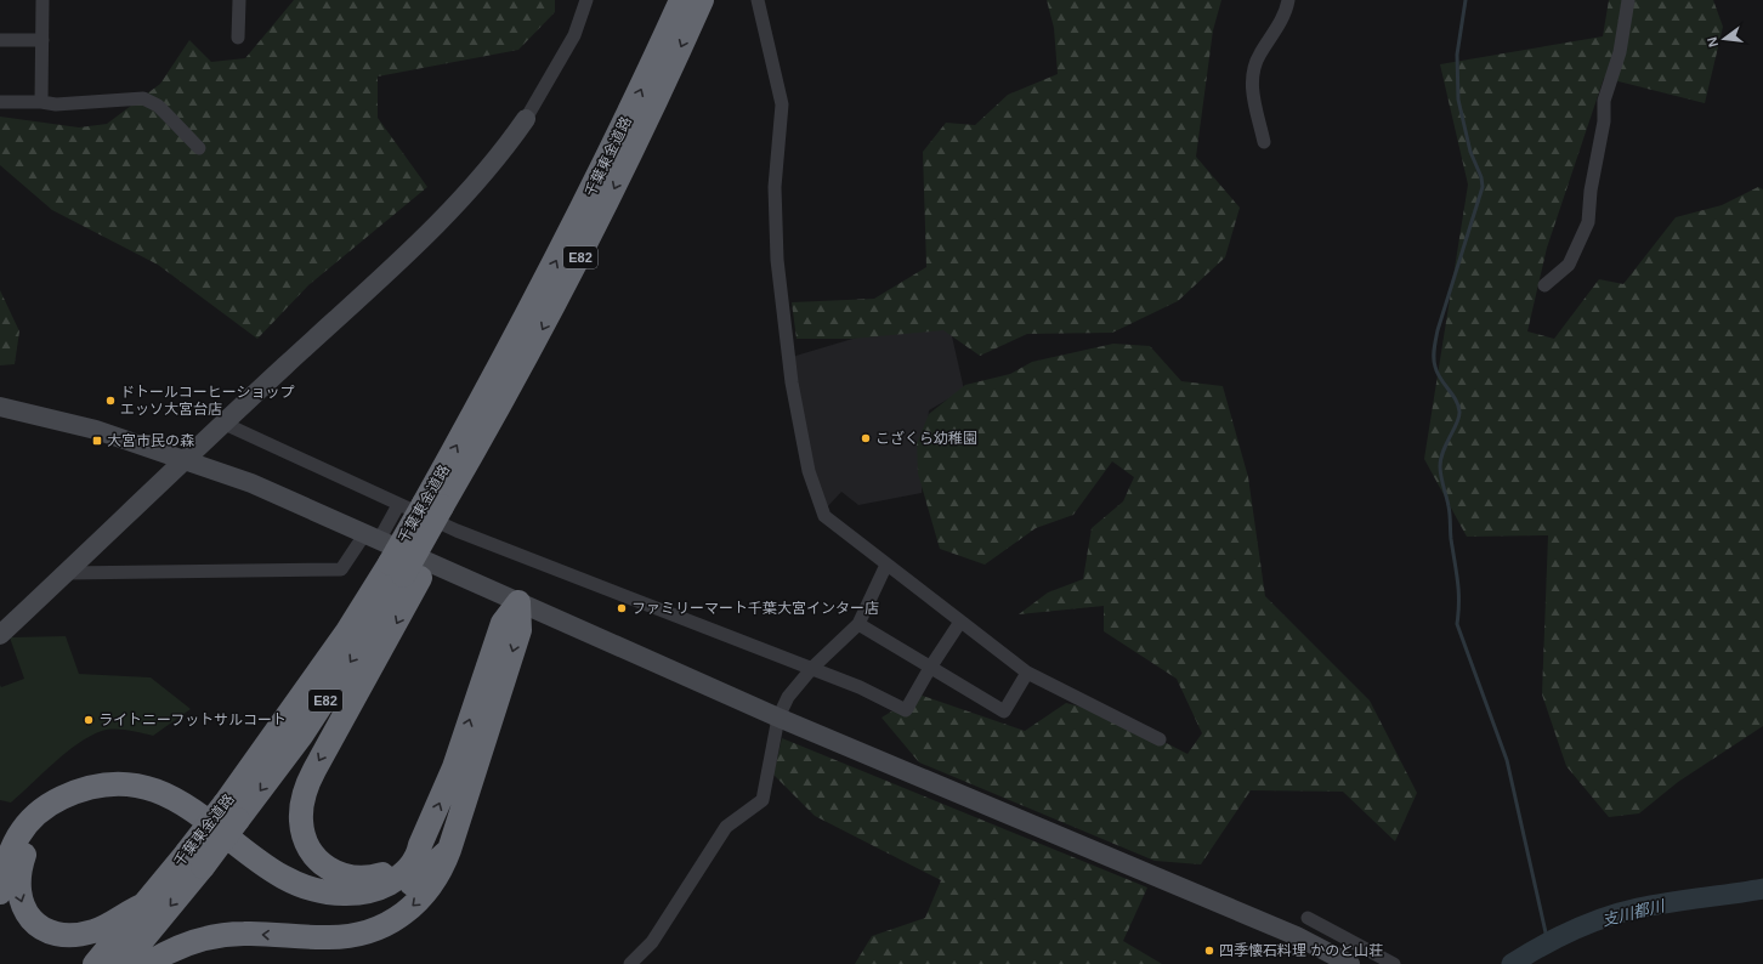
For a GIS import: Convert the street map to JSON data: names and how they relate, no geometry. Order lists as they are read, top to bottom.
{
  "streets": {
    "highway": ["千葉東金道路", "E82"]
  },
  "water": ["支川都川"],
  "places": {
    "other": [
      "ドトールコーヒーショップ エッソ大宮台店",
      "こざくら幼稚園",
      "ファミリーマート千葉大宮インター店",
      "ライトニーフットサルコート",
      "四季懐石料理 かのと山荘"
    ],
    "transit": ["大宮市民の森"]
  },
  "north": "left"
}
